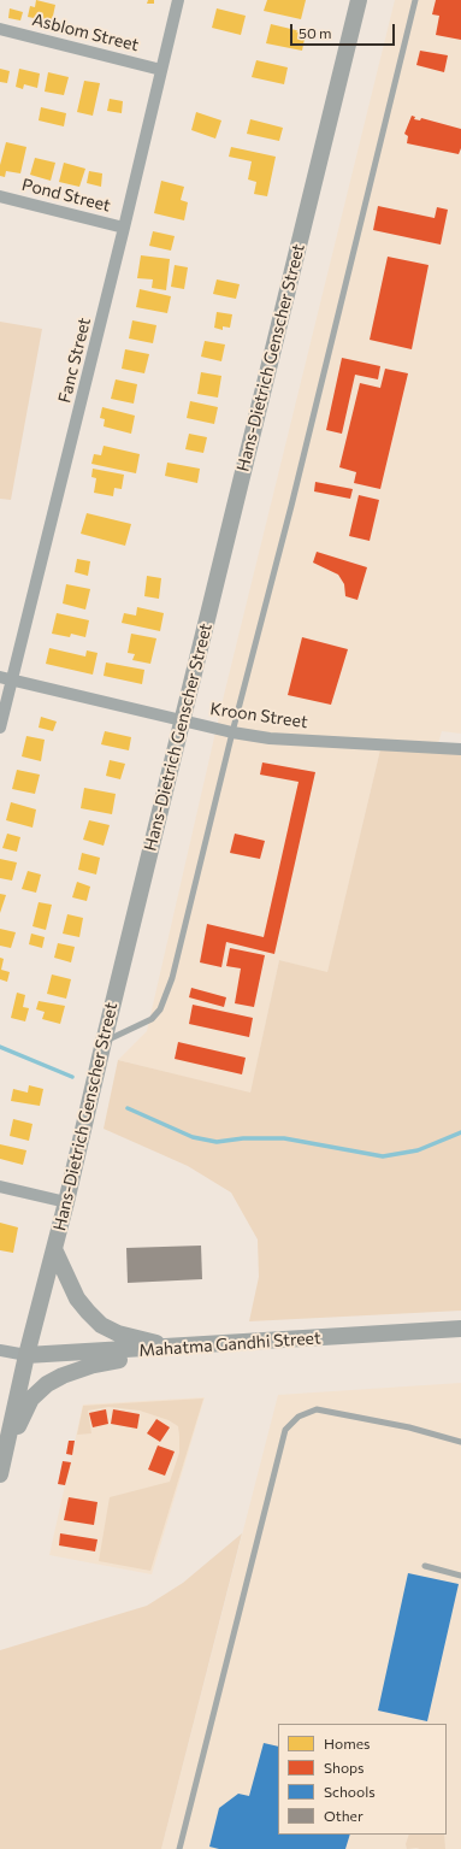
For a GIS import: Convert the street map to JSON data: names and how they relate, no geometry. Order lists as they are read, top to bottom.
{
  "streets": {
    "street": [
      "Asblom Street",
      "Pond Street",
      "Hans-Dietrich Genscher Street",
      "Fanc Street",
      "Kroon Street",
      "Mahatma Gandhi Street"
    ]
  },
  "crossings": [
    ["Asblom Street", "Fanc Street"],
    ["Pond Street", "Fanc Street"],
    ["Hans-Dietrich Genscher Street", "Kroon Street"],
    ["Hans-Dietrich Genscher Street", "Mahatma Gandhi Street"],
    ["Fanc Street", "Kroon Street"]
  ],
  "legend": [
    "Homes",
    "Shops",
    "Schools",
    "Other"
  ],
  "scale_bar": "50 m"
}
